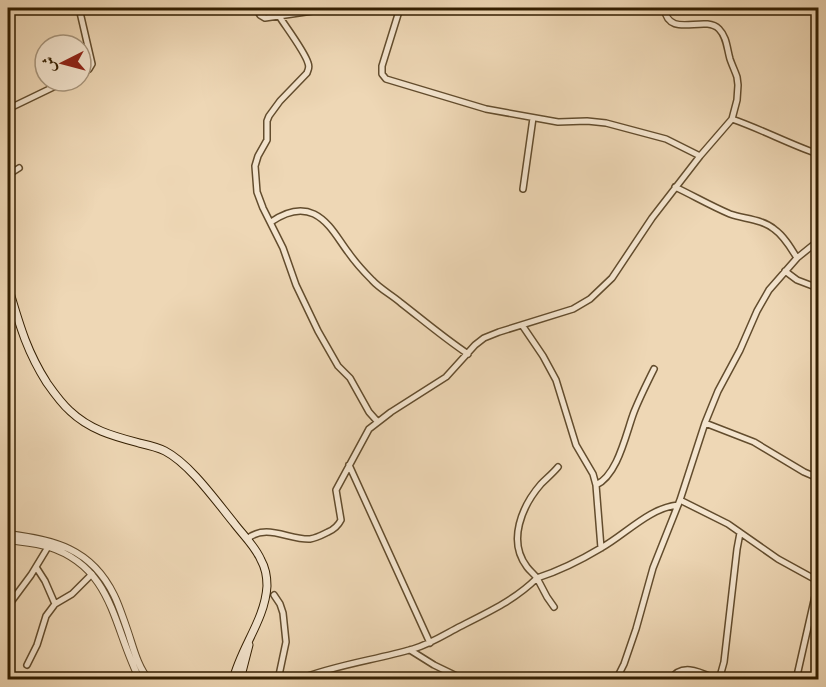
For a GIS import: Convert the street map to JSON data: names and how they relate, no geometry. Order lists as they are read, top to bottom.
{
  "north": "left"
}
